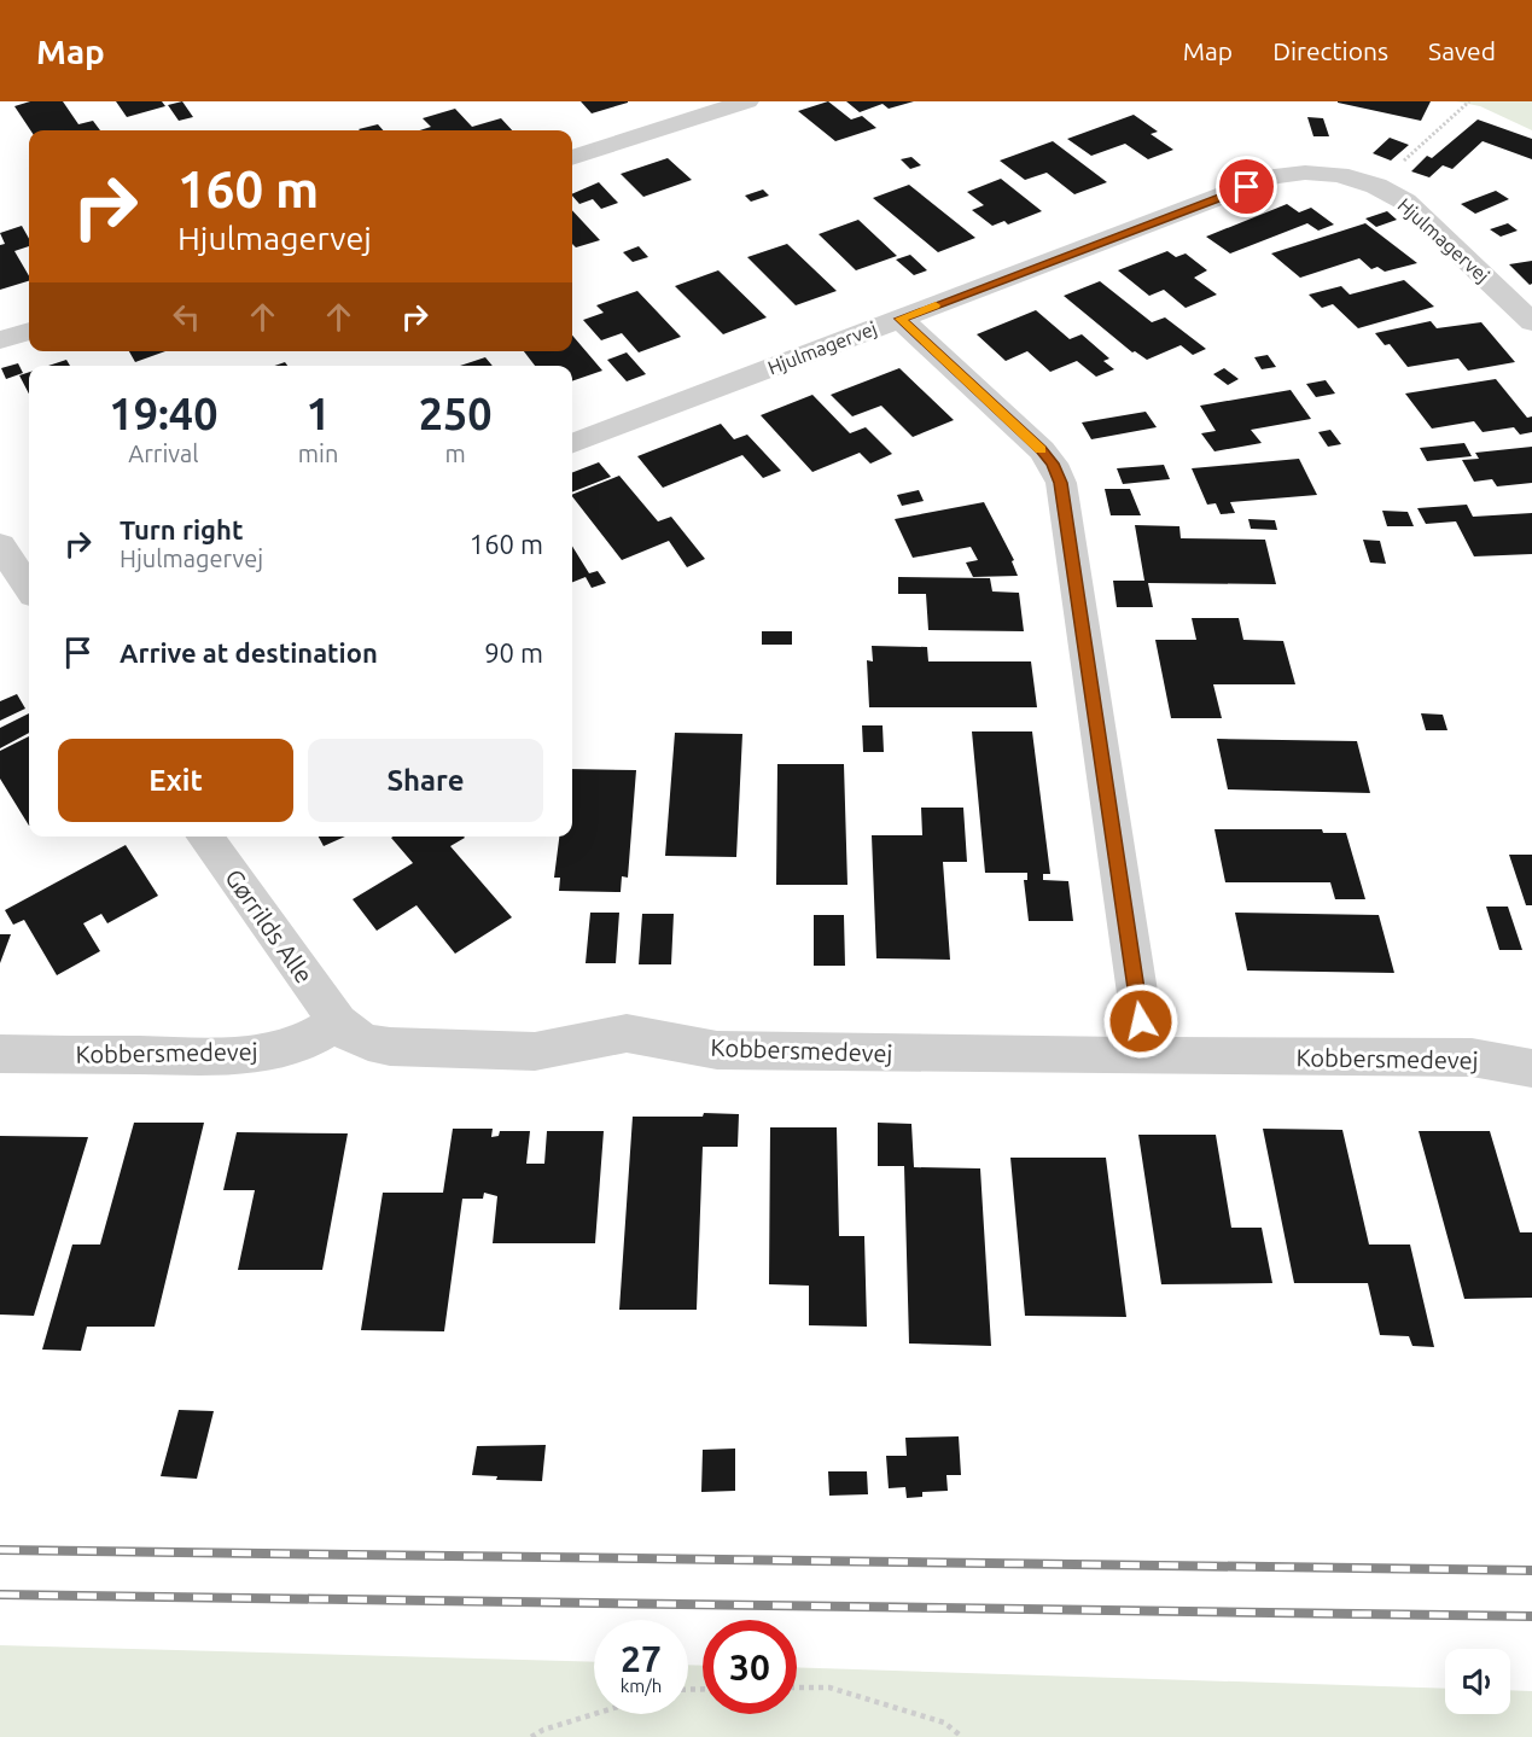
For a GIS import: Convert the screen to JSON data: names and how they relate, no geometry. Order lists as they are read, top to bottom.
{
  "streets": {
    "street": ["Hjulmagervej", "Gørrilds Alle", "Kobbersmedevej"]
  },
  "crossings": [
    ["Gørrilds Alle", "Kobbersmedevej"]
  ],
  "page": {
    "header": "Map",
    "nav": ["Map", "Directions", "Saved"],
    "turn": ["160 m", "Hjulmagervej"],
    "eta": [
      "19:40",
      "Arrival",
      "1",
      "min",
      "250",
      "m"
    ],
    "list": [
      {
        "name": "Turn right",
        "note": "Hjulmagervej",
        "value": "160 m"
      },
      {
        "name": "Arrive at destination",
        "value": "90 m"
      }
    ],
    "buttons": ["Exit", "Share"],
    "speed": "27 km/h",
    "limit": "30"
  }
}
